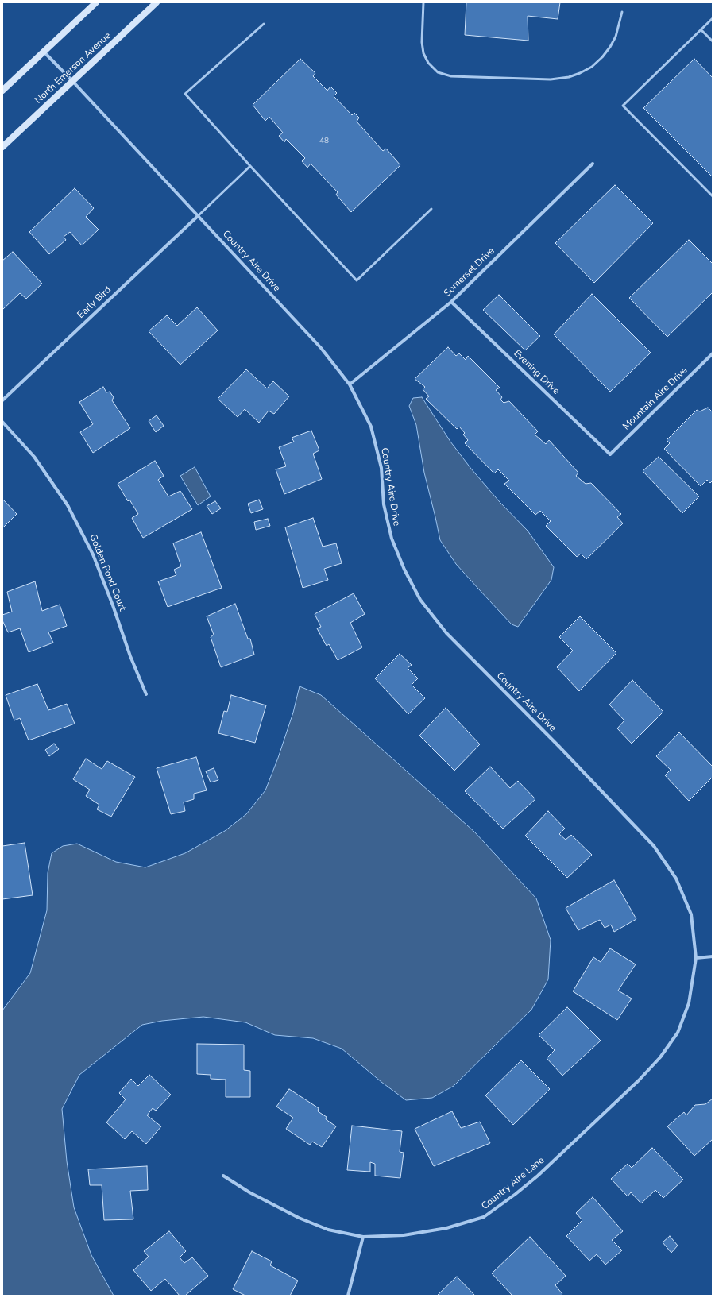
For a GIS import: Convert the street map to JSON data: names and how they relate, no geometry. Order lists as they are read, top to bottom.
{
  "streets": {
    "main road": ["North Emerson Avenue"],
    "street": [
      "Country Aire Drive",
      "Somerset Drive",
      "Early Bird",
      "Evening Drive",
      "Mountain Aire Drive",
      "Golden Pond Court",
      "Country Aire Lane"
    ]
  },
  "crossings": [
    ["North Emerson Avenue", "Country Aire Drive"],
    ["Country Aire Drive", "Somerset Drive"],
    ["Country Aire Drive", "Early Bird"],
    ["Country Aire Drive", "Country Aire Lane"],
    ["Somerset Drive", "Evening Drive"],
    ["Evening Drive", "Mountain Aire Drive"]
  ],
  "house_numbers": ["48"]
}
